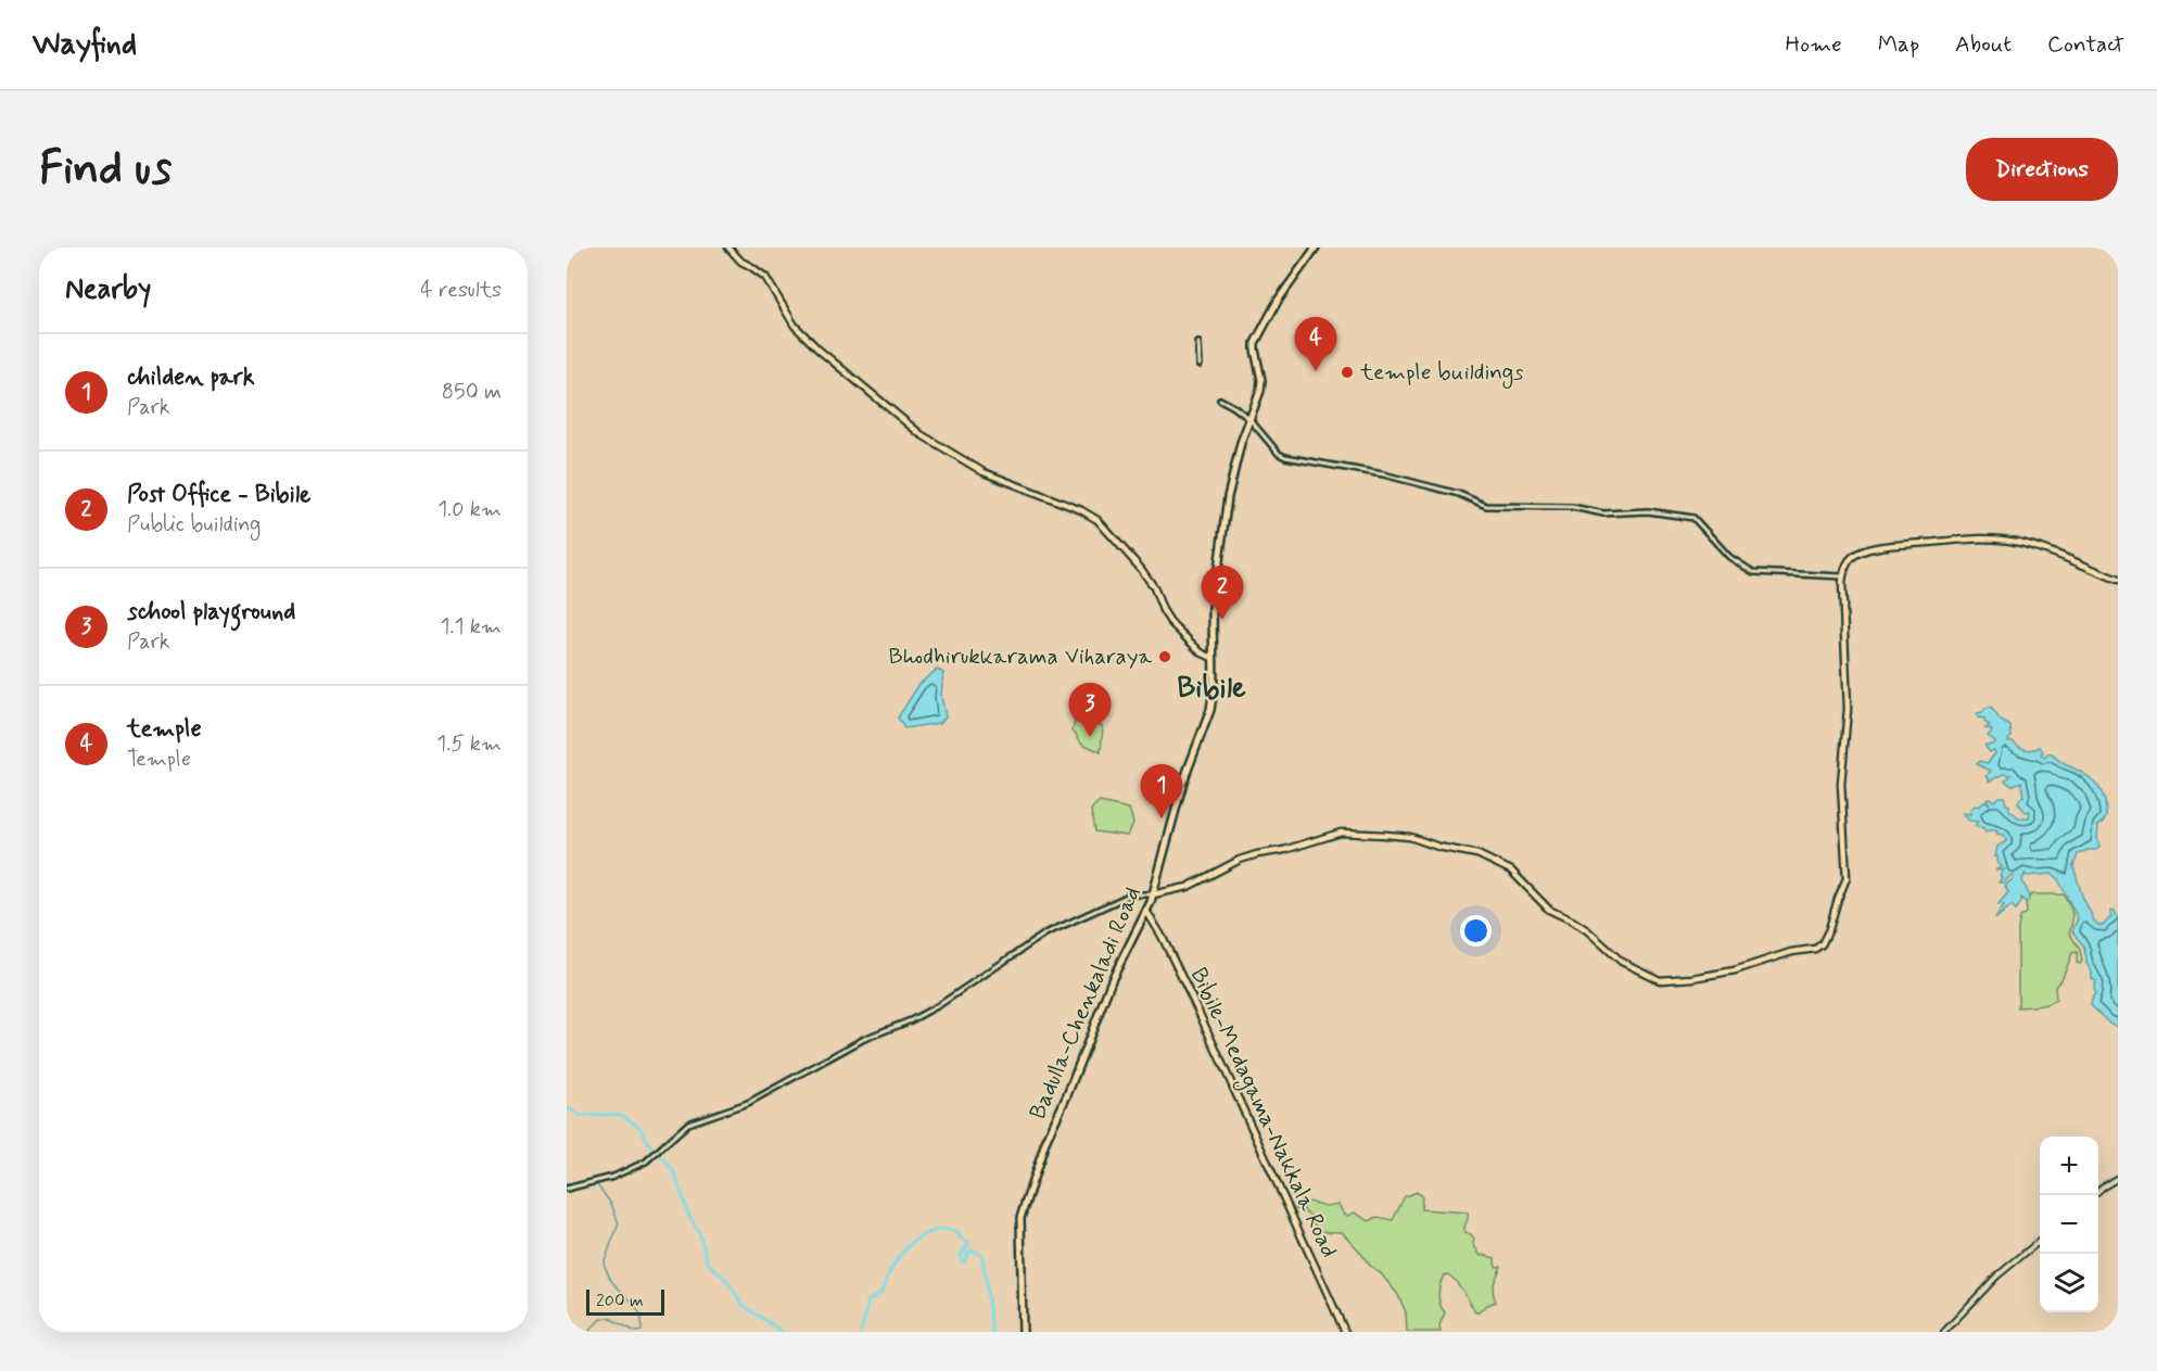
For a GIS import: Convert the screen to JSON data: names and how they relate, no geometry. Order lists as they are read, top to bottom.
{
  "streets": {
    "highway": ["Badulla-Chenkaladi Road"],
    "main road": ["Bibile-Medagama-Nakkala Road"]
  },
  "crossings": [
    ["Badulla-Chenkaladi Road", "Bibile-Medagama-Nakkala Road"]
  ],
  "districts": ["Bibile"],
  "places": ["temple buildings", "Bhodhirukkarama Viharaya"],
  "scale_bar": "200 m",
  "page": {
    "header": "Wayfind",
    "nav": [
      "Home",
      "Map",
      "About",
      "Contact"
    ],
    "buttons": "Directions",
    "title": "Find us",
    "heading": ["Nearby", "4 results"],
    "pins": [
      "4",
      "2",
      "3",
      "1"
    ],
    "list": [
      {
        "mark": "1",
        "name": "childen park",
        "note": "Park",
        "value": "850 m"
      },
      {
        "mark": "2",
        "name": "Post Office - Bibile",
        "note": "Public building",
        "value": "1.0 km"
      },
      {
        "mark": "3",
        "name": "school playground",
        "note": "Park",
        "value": "1.1 km"
      },
      {
        "mark": "4",
        "name": "temple",
        "note": "Temple",
        "value": "1.5 km"
      }
    ],
    "map_buttons": ["+", "−"],
    "scale": "200 m"
  }
}
